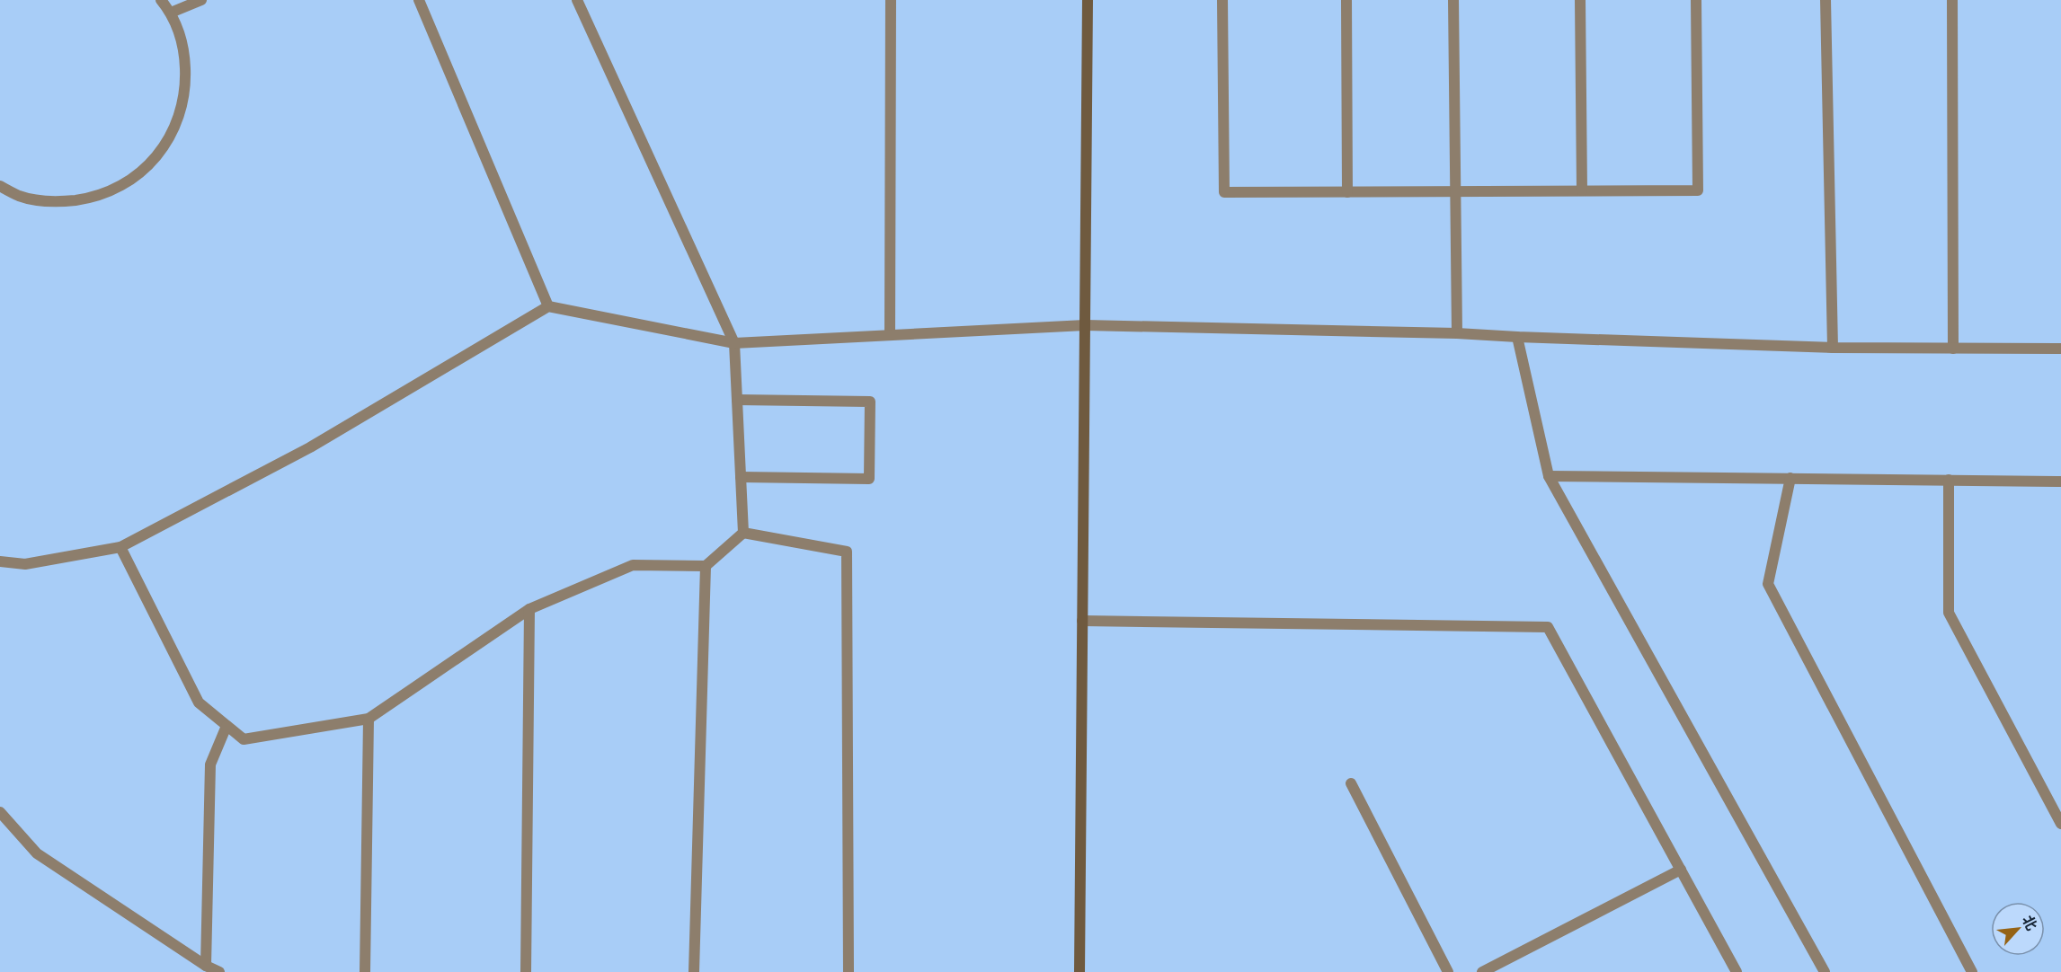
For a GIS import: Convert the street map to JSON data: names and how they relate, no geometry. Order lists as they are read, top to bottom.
{
  "north": "top right"
}
